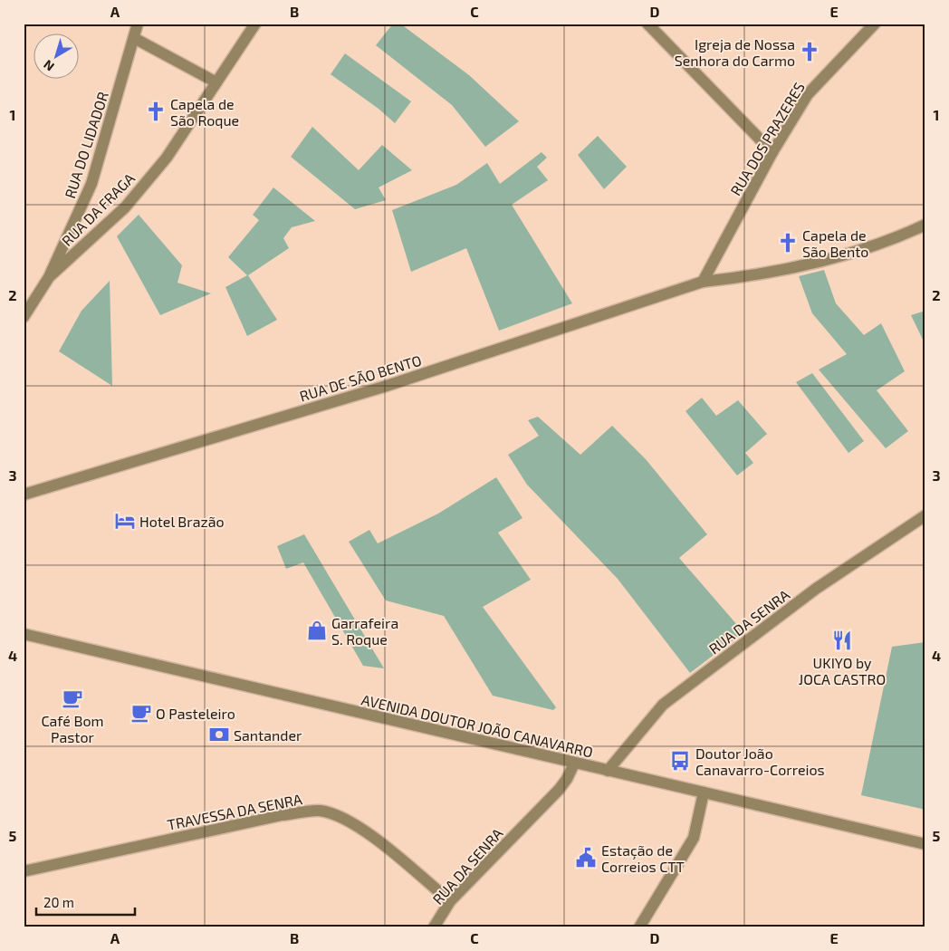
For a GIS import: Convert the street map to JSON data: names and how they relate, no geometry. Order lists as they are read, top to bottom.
{
  "streets": {
    "street": [
      "RUA DOS PRAZERES",
      "RUA DO LIDADOR",
      "RUA DA FRAGA",
      "RUA DE SÃO BENTO",
      "RUA DA SENRA",
      "AVENIDA DOUTOR JOÃO CANAVARRO",
      "TRAVESSA DA SENRA"
    ]
  },
  "crossings": [
    ["RUA DOS PRAZERES", "RUA DE SÃO BENTO"],
    ["RUA DO LIDADOR", "RUA DA FRAGA"],
    ["RUA DA SENRA", "AVENIDA DOUTOR JOÃO CANAVARRO"],
    ["RUA DA SENRA", "TRAVESSA DA SENRA"]
  ],
  "places": {
    "church": ["Igreja de Nossa Senhora do Carmo", "Capela de São Roque", "Capela de São Bento"],
    "hotel": ["Hotel Brazão"],
    "shop": ["Garrafeira S. Roque"],
    "restaurant": ["UKIYO by JOCA CASTRO"],
    "cafe": ["Café Bom Pastor", "O Pasteleiro"],
    "bank": ["Santander"],
    "bus stop": ["Doutor João Canavarro-Correios"],
    "public building": ["Estação de Correios CTT"]
  },
  "scale_bar": "20 m",
  "north": "bottom left",
  "grid": {
    "columns": [
      "A",
      "B",
      "C",
      "D",
      "E"
    ],
    "rows": [
      "1",
      "2",
      "3",
      "4",
      "5"
    ]
  }
}
